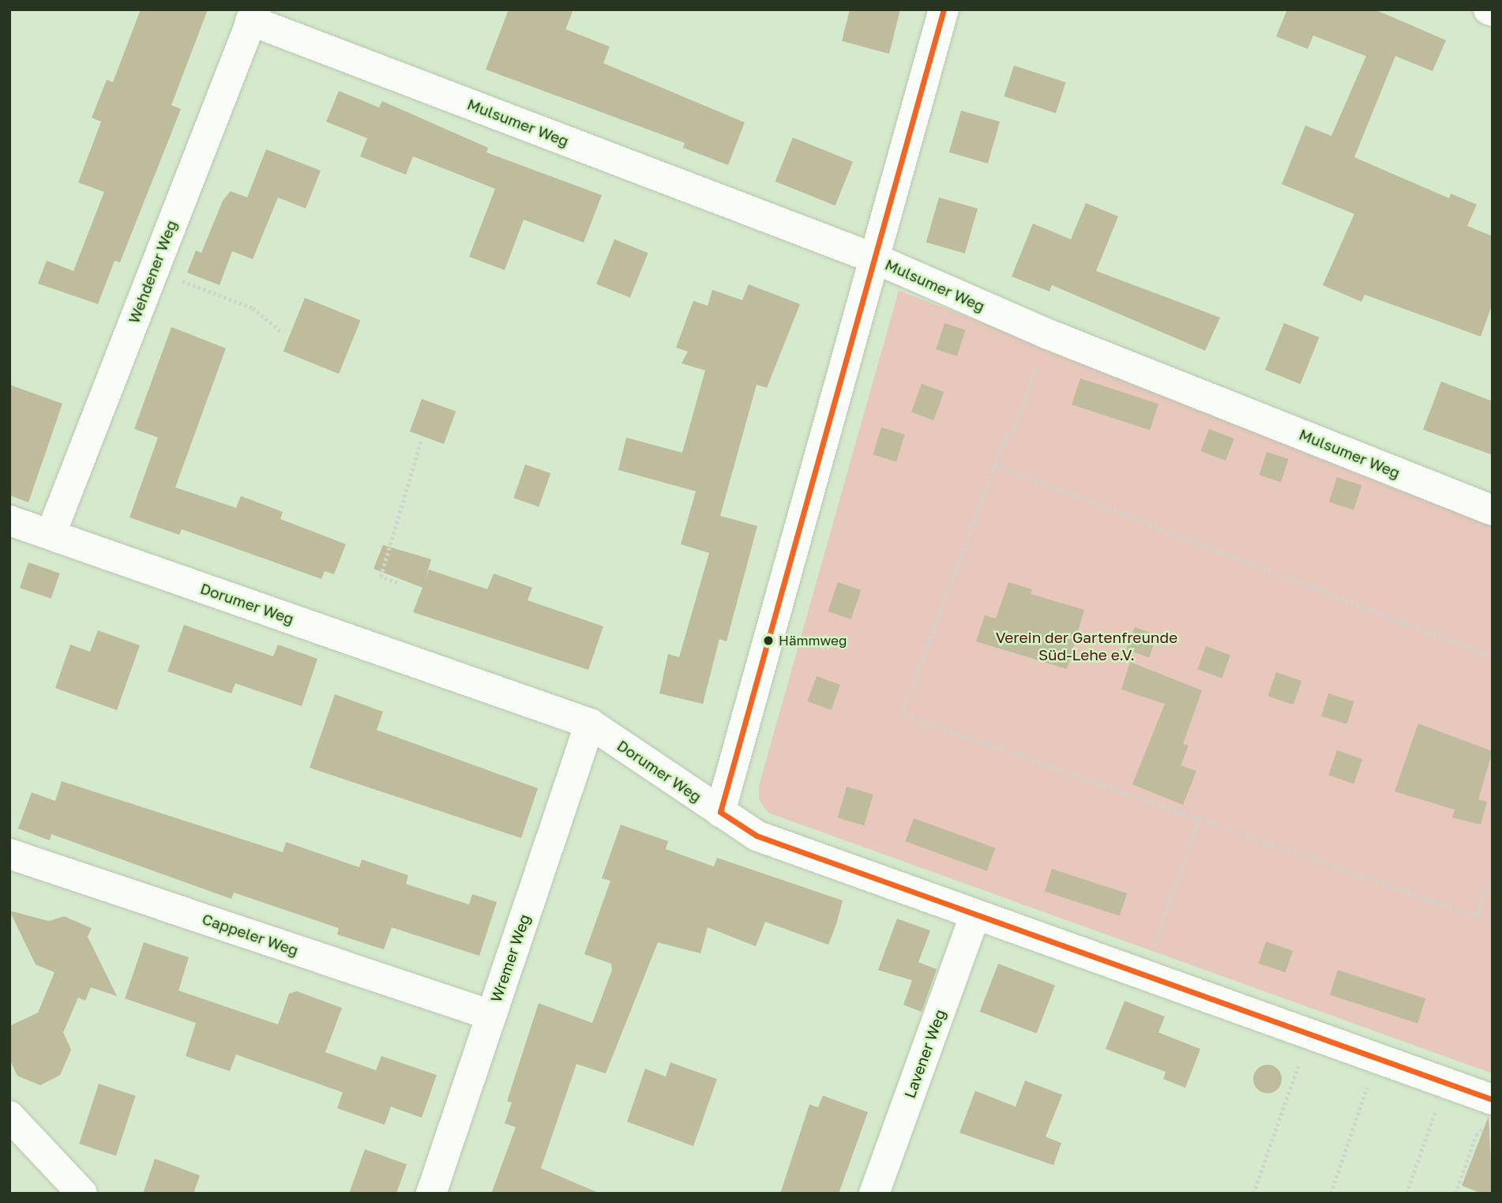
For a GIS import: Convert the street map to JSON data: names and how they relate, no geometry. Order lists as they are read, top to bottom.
{
  "streets": {
    "street": [
      "Mulsumer Weg",
      "Wehdener Weg",
      "Dorumer Weg",
      "Cappeler Weg",
      "Wremer Weg",
      "Lavener Weg"
    ]
  },
  "crossings": [
    ["Mulsumer Weg", "Wehdener Weg"],
    ["Wehdener Weg", "Dorumer Weg"],
    ["Dorumer Weg", "Wremer Weg"],
    ["Dorumer Weg", "Lavener Weg"],
    ["Cappeler Weg", "Wremer Weg"]
  ],
  "parks": ["Verein der Gartenfreunde Süd-Lehe e.V."],
  "places": ["Hämmweg"]
}
